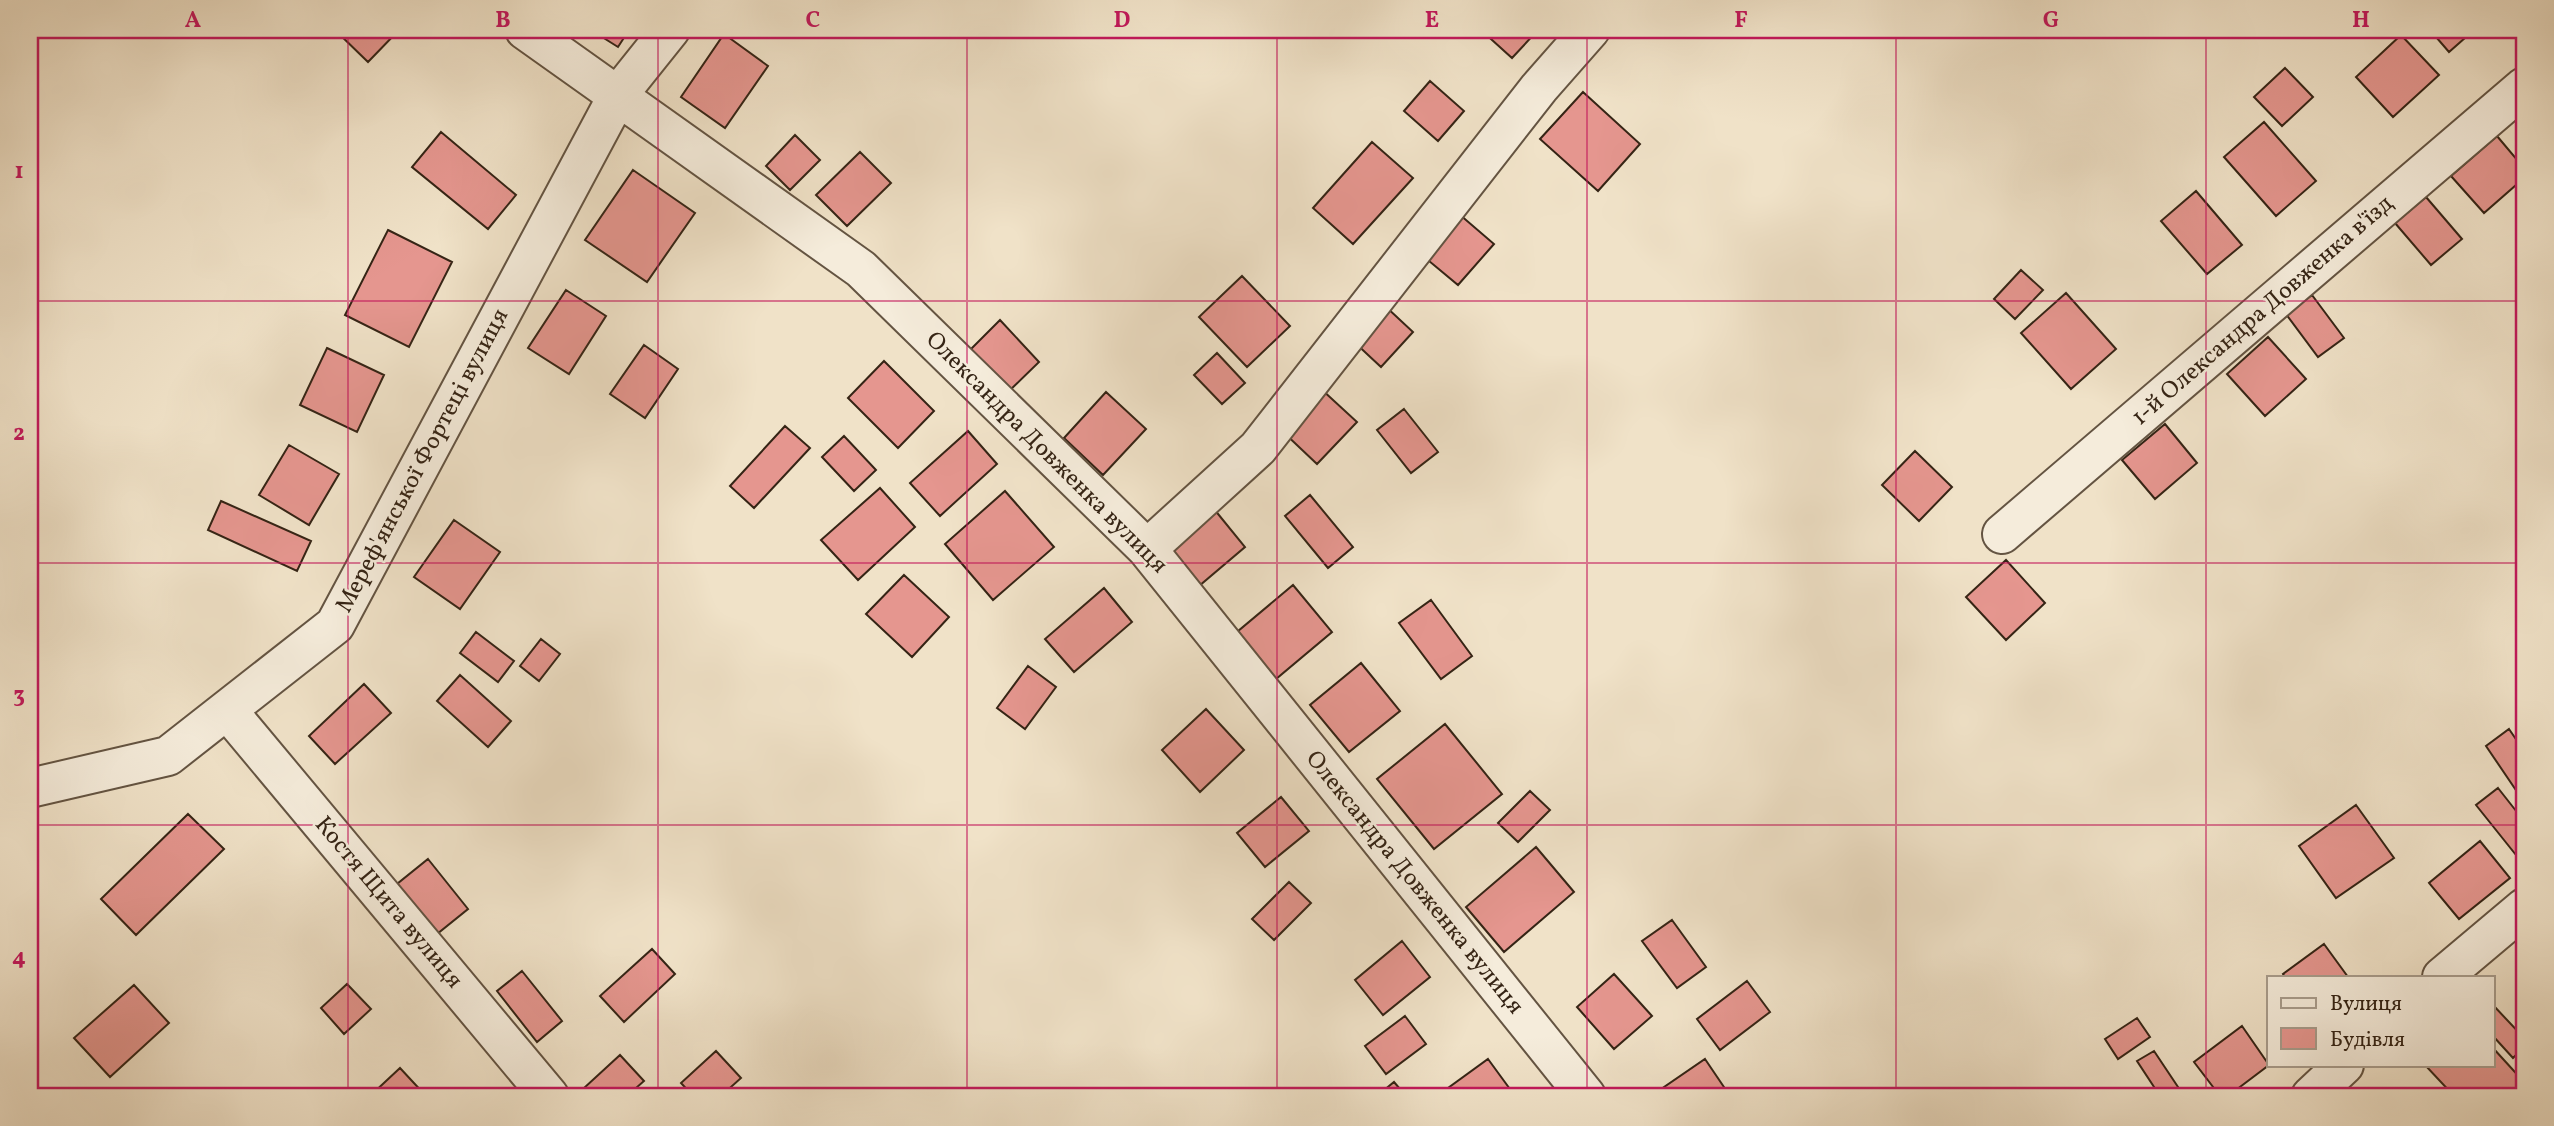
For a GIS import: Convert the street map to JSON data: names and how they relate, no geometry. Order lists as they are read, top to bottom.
{
  "streets": {
    "street": [
      "1-й Олександра Довженка в'їзд",
      "Олександра Довженка вулиця",
      "Мереф'янської Фортеці вулиця",
      "Костя Щита вулиця"
    ]
  },
  "crossings": [
    ["Олександра Довженка вулиця", "Мереф'янської Фортеці вулиця"],
    ["Мереф'янської Фортеці вулиця", "Костя Щита вулиця"]
  ],
  "legend": ["Вулиця", "Будівля"],
  "grid": {
    "columns": [
      "A",
      "B",
      "C",
      "D",
      "E",
      "F",
      "G",
      "H"
    ],
    "rows": [
      "1",
      "2",
      "3",
      "4"
    ]
  }
}
